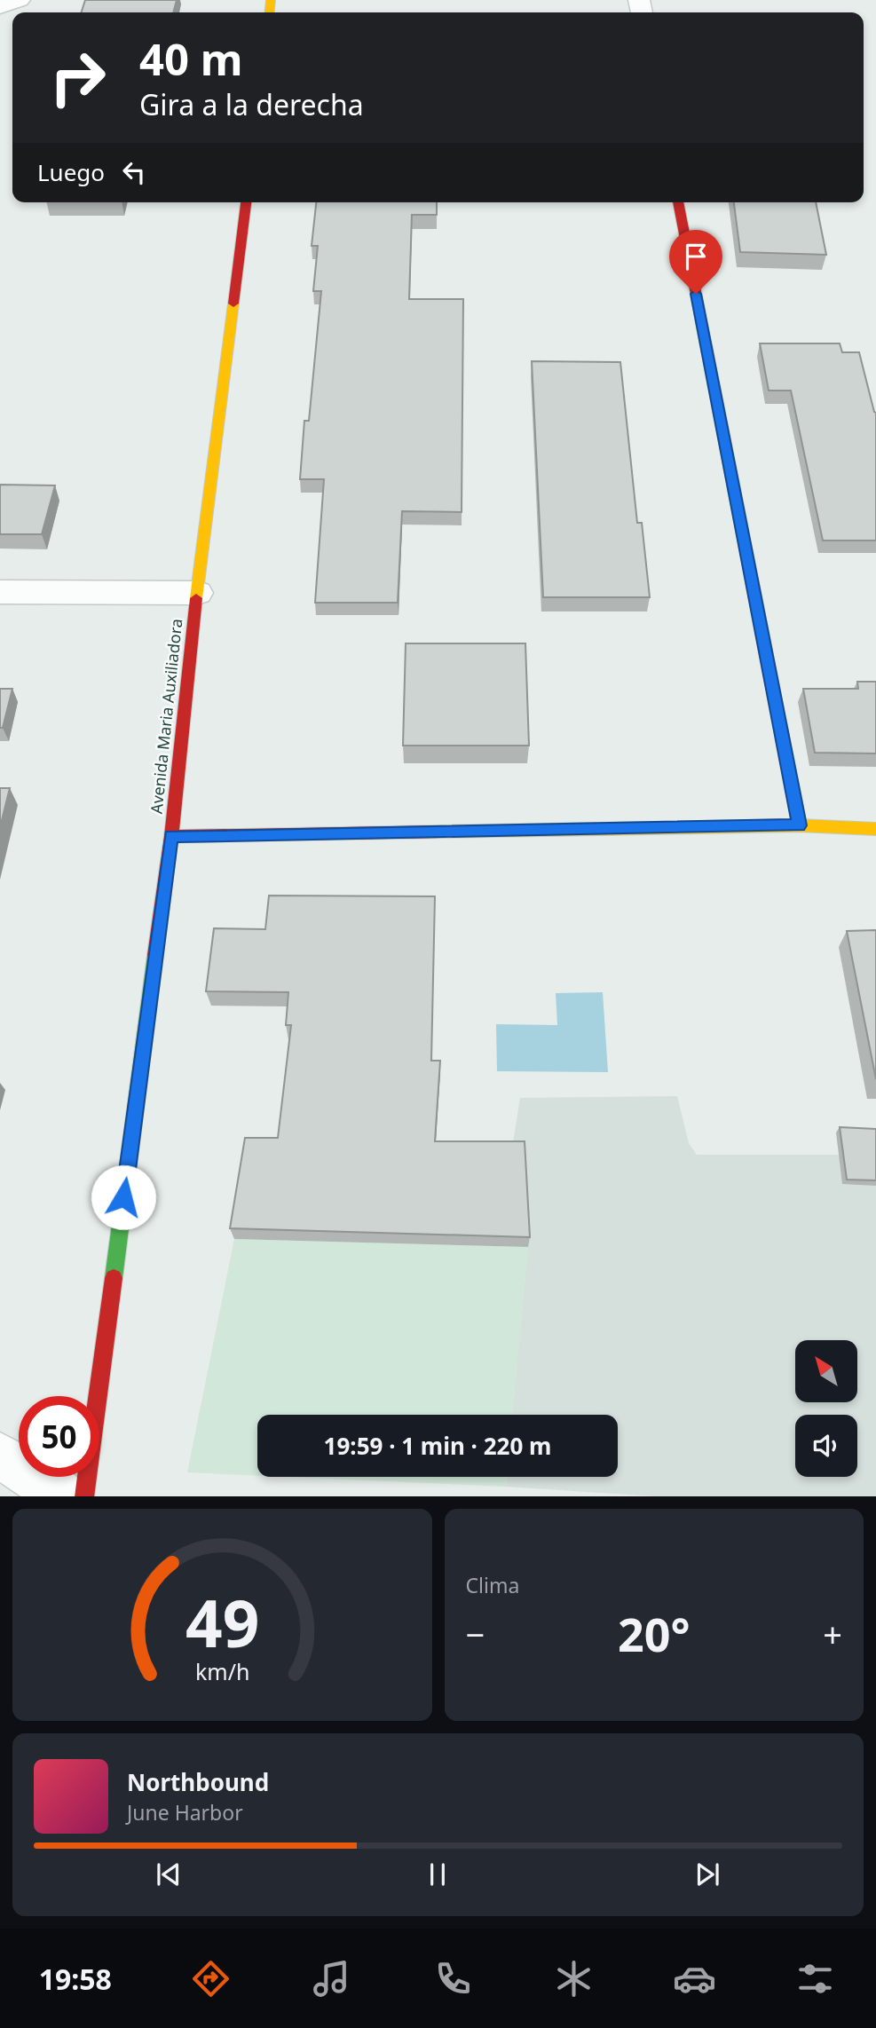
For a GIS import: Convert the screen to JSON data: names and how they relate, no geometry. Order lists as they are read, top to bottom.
{
  "streets": {
    "street": ["Avenida Maria Auxiliadora"]
  },
  "north": "top left",
  "page": {
    "turn": ["40 m", "Gira a la derecha"],
    "then": "Luego",
    "limit": "50",
    "trip": "19:59 · 1 min · 220 m",
    "tile": "Clima",
    "heat": ["−", "20°", "+"],
    "song": ["Northbound", "June Harbor"],
    "tabs": "19:58",
    "gauge": ["49", "km/h"]
  }
}
